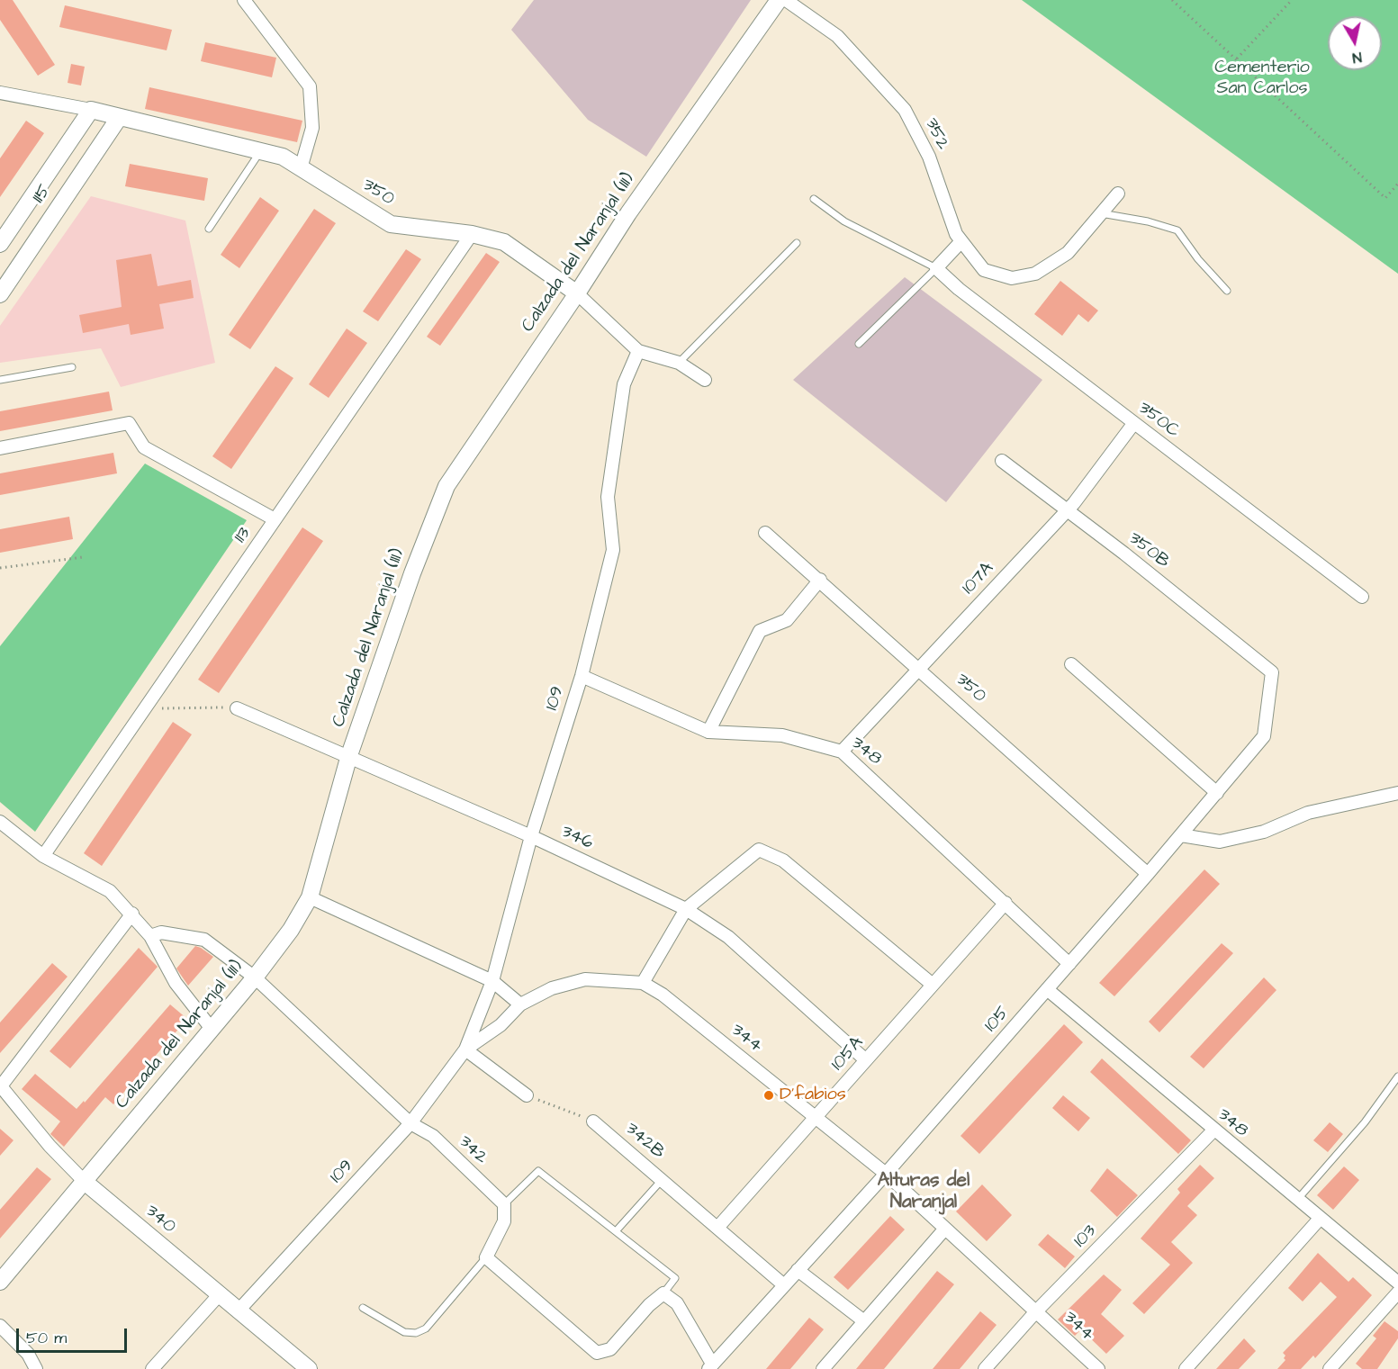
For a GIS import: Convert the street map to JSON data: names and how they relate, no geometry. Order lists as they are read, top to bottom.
{
  "streets": {
    "main road": [
      "350",
      "115",
      "Calzada del Naranjal (111)",
      "340"
    ],
    "street": [
      "352",
      "350C",
      "113",
      "350B",
      "107A",
      "109",
      "348",
      "346",
      "105",
      "344",
      "105A",
      "342B",
      "342",
      "103"
    ]
  },
  "crossings": [
    ["350", "115"],
    ["350", "Calzada del Naranjal (111)"],
    ["350", "113"],
    ["350", "107A"],
    ["350", "109"],
    ["350", "105"],
    ["Calzada del Naranjal (111)", "346"],
    ["Calzada del Naranjal (111)", "342"],
    ["Calzada del Naranjal (111)", "340"],
    ["350C", "107A"],
    ["350B", "107A"],
    ["350B", "105"],
    ["107A", "348"],
    ["109", "348"],
    ["109", "346"],
    ["109", "344"],
    ["109", "342"],
    ["109", "340"],
    ["348", "105"],
    ["348", "105A"],
    ["348", "103"],
    ["346", "105A"],
    ["105", "344"],
    ["105", "342B"],
    ["344", "105A"],
    ["344", "103"],
    ["105A", "342B"]
  ],
  "districts": ["Alturas del Naranjal"],
  "parks": ["Cementerio San Carlos"],
  "places": ["D'fabios"],
  "scale_bar": "50 m",
  "north": "bottom"
}
